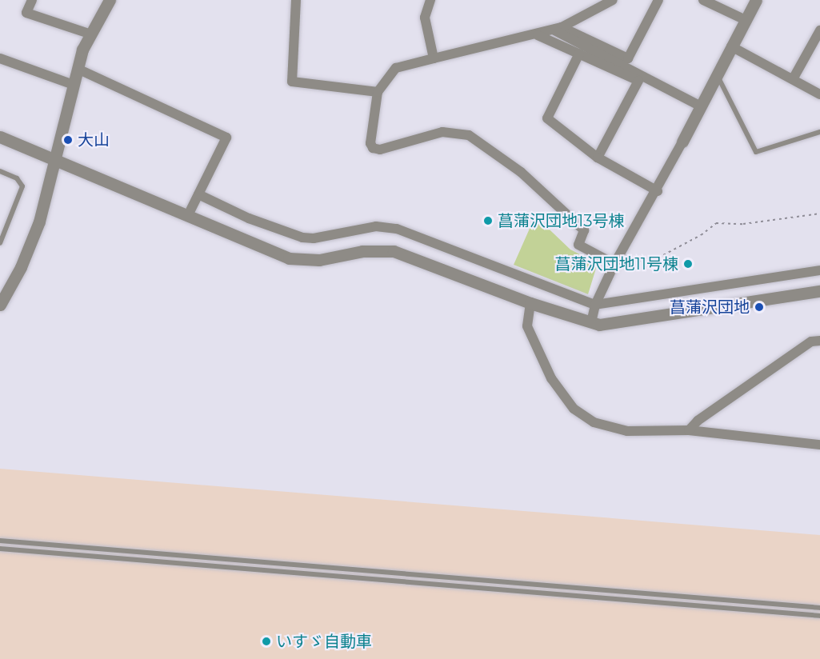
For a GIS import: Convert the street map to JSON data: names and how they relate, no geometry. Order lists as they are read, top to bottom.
{
  "places": [
    "大山",
    "菖蒲沢団地13号棟",
    "菖蒲沢団地11号棟",
    "菖蒲沢団地",
    "いすゞ自動車"
  ]
}
